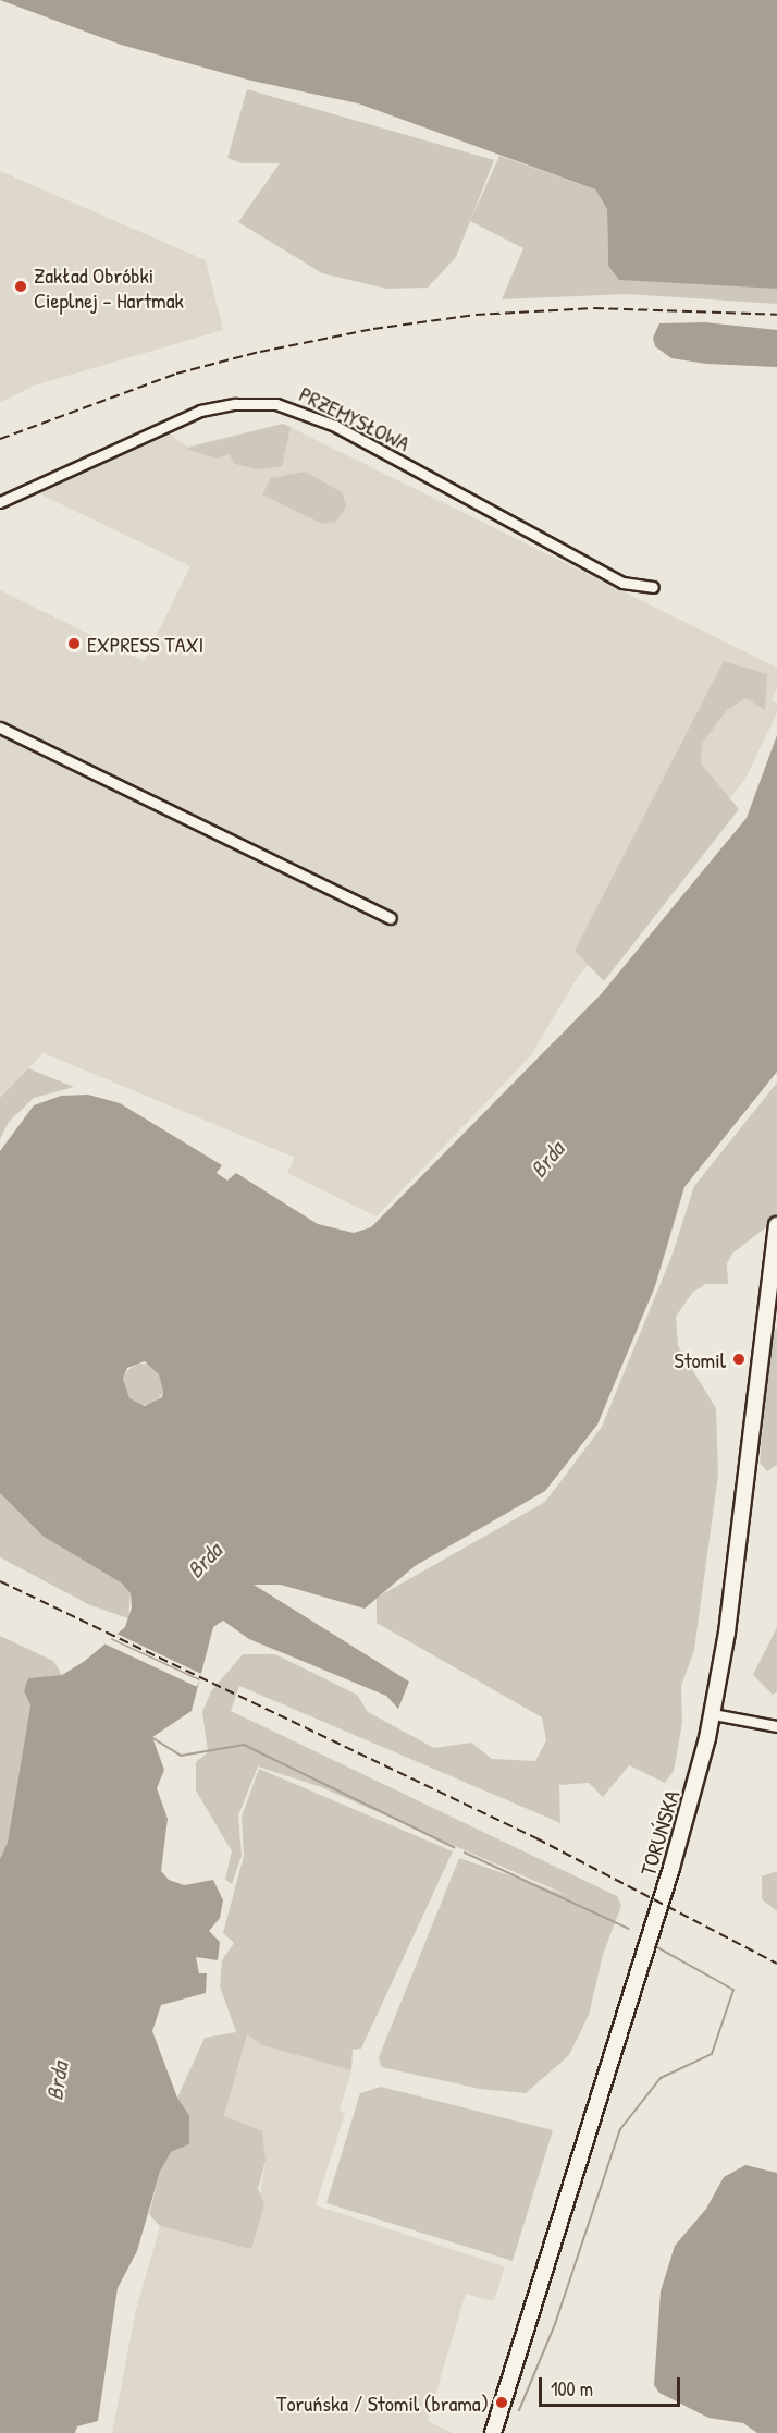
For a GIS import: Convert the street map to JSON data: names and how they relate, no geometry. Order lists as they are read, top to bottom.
{
  "streets": {
    "street": ["PRZEMYSŁOWA", "TORUŃSKA"]
  },
  "water": ["Brda"],
  "places": [
    "Zakład Obróbki Cieplnej - Hartmak",
    "EXPRESS TAXI",
    "Stomil",
    "Toruńska / Stomil (brama)"
  ],
  "scale_bar": "100 m"
}
